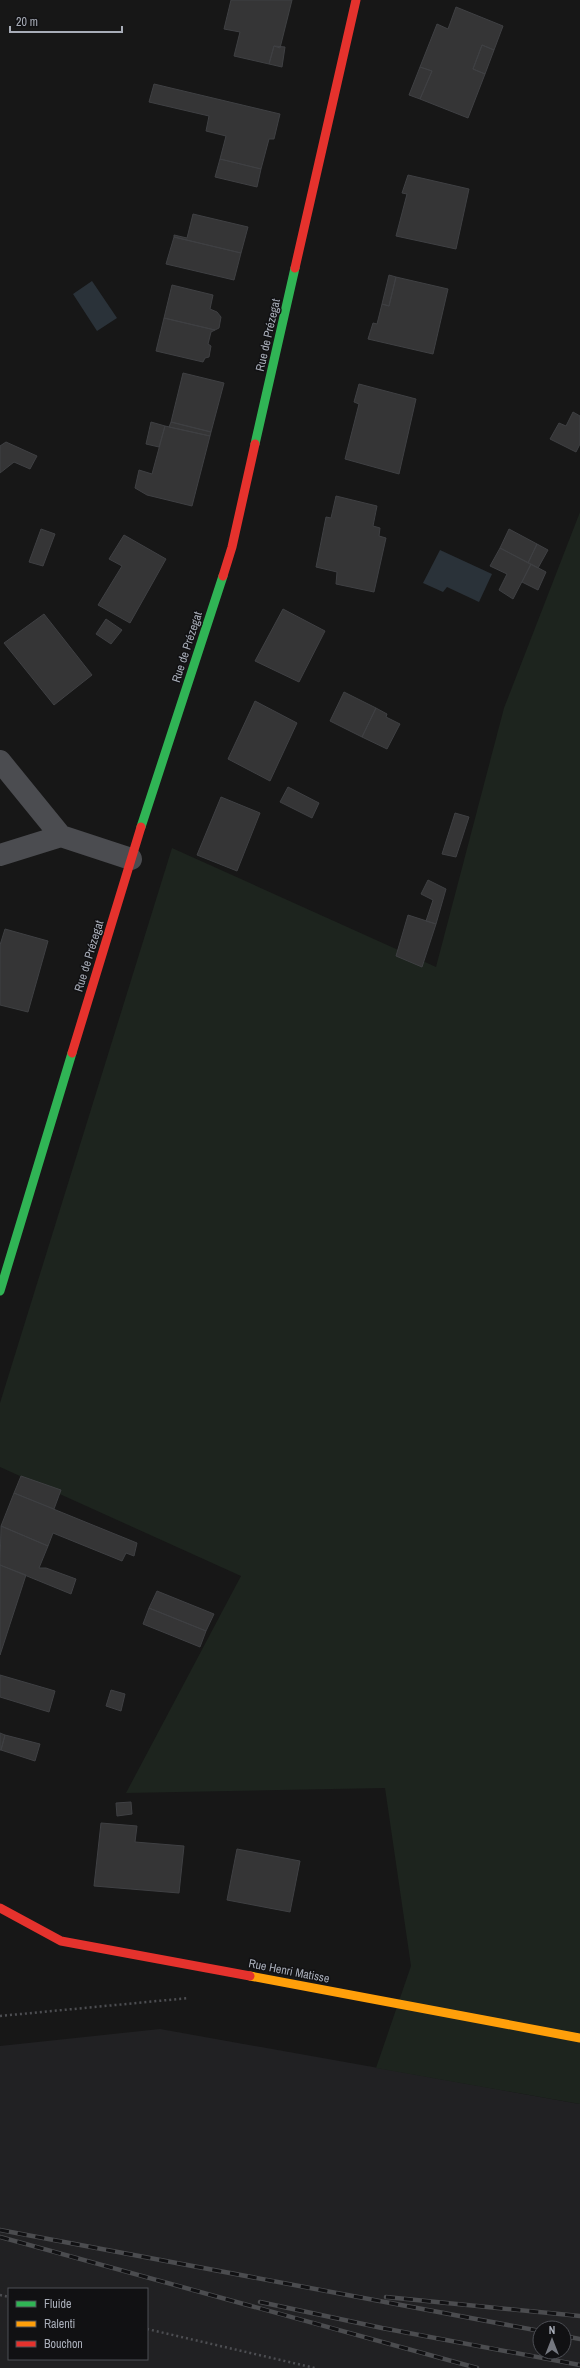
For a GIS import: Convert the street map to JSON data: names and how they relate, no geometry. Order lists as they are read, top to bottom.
{
  "streets": {
    "street": ["Rue de Prézegat", "Rue Henri Matisse"]
  },
  "legend": ["Fluide", "Ralenti", "Bouchon"],
  "scale_bar": "20 m",
  "north": "top"
}
